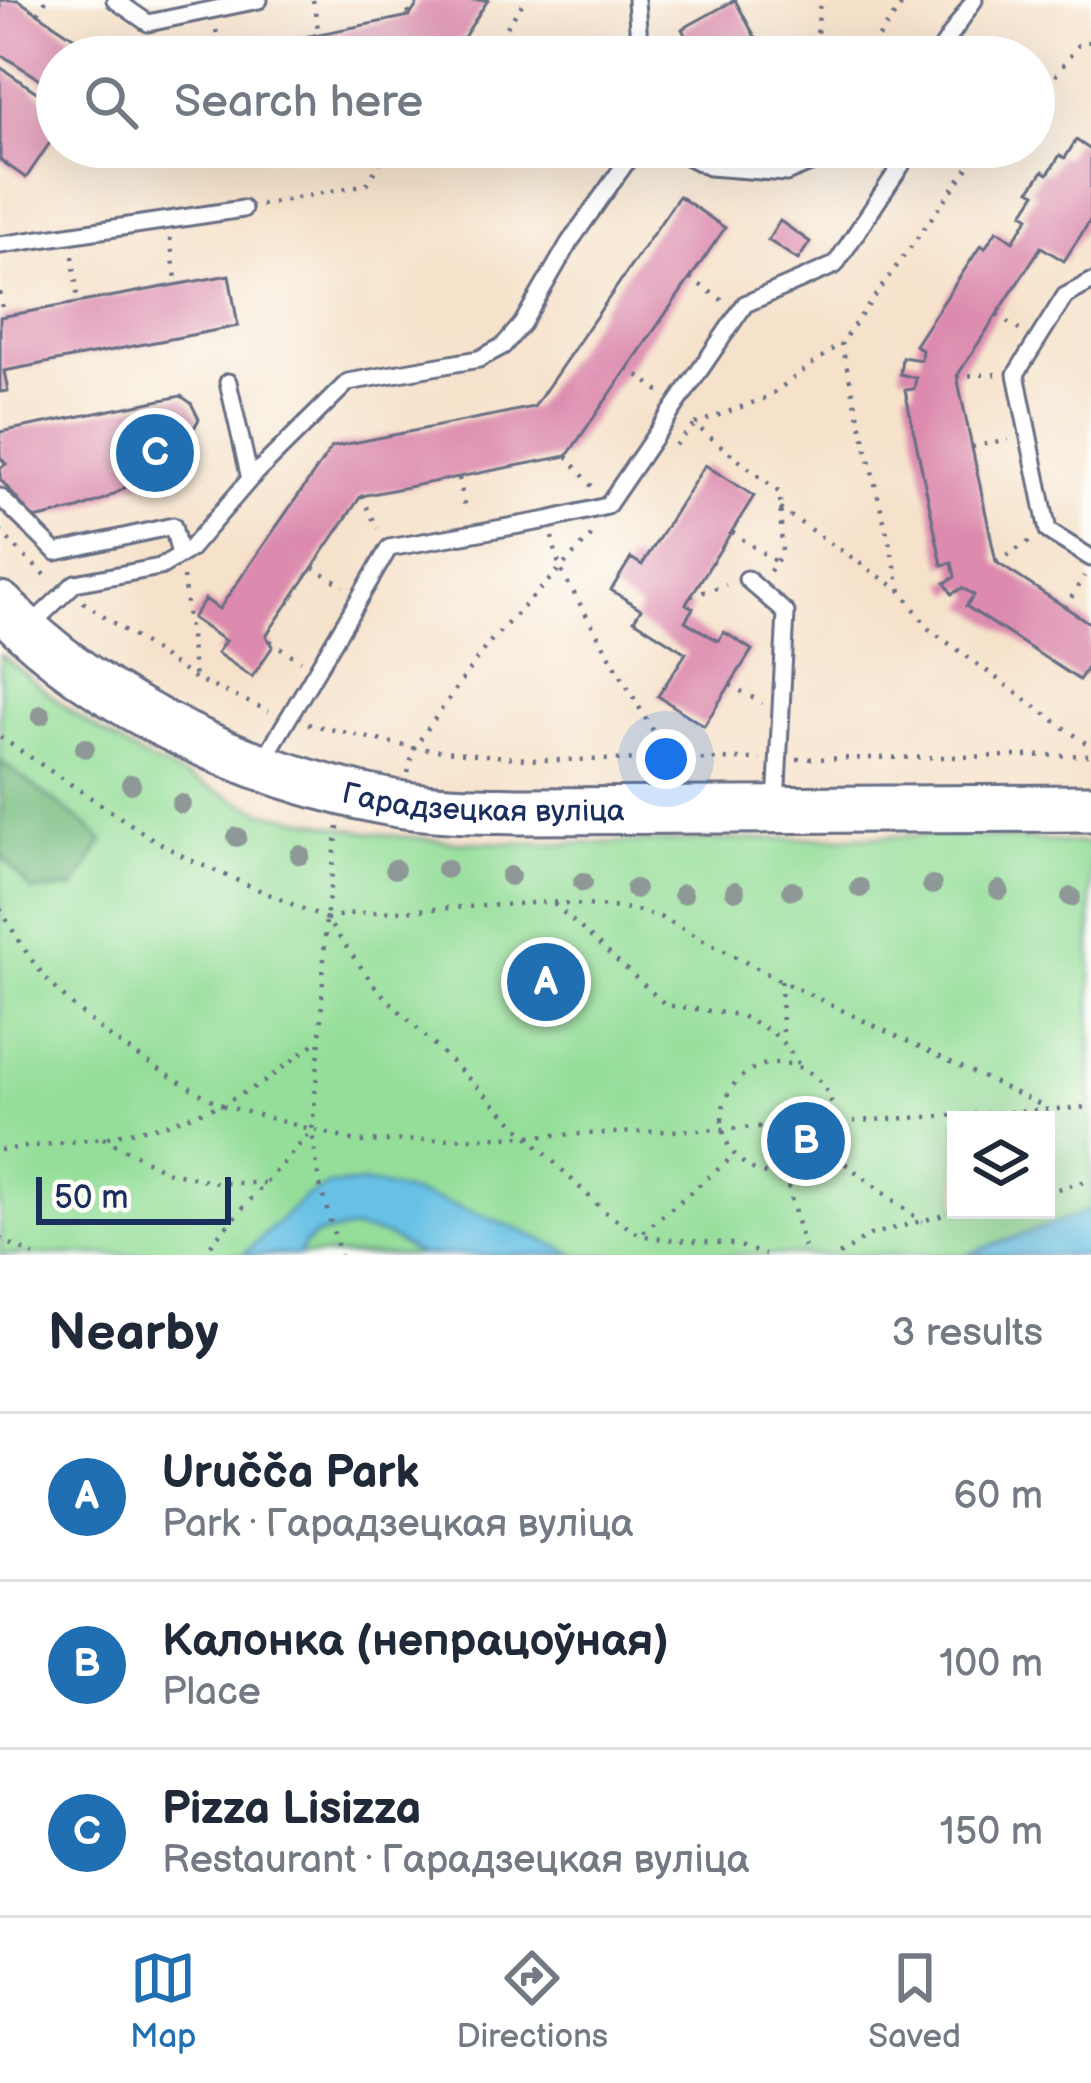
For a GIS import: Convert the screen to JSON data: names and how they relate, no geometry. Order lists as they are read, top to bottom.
{
  "streets": {
    "street": ["Гарадзецкая вуліца"]
  },
  "scale_bar": "50 m",
  "page": {
    "search": "Search here",
    "pins": ["C", "A", "B"],
    "scale": "50 m",
    "heading": ["Nearby", "3 results"],
    "list": [
      {
        "mark": "A",
        "name": "Uručča Park",
        "note": "Park · Гарадзецкая вуліца",
        "value": "60 m"
      },
      {
        "mark": "B",
        "name": "Калонка (непрацоўная)",
        "note": "Place",
        "value": "100 m"
      },
      {
        "mark": "C",
        "name": "Pizza Lisizza",
        "note": "Restaurant · Гарадзецкая вуліца",
        "value": "150 m"
      }
    ],
    "nav": ["Map", "Directions", "Saved"]
  }
}
